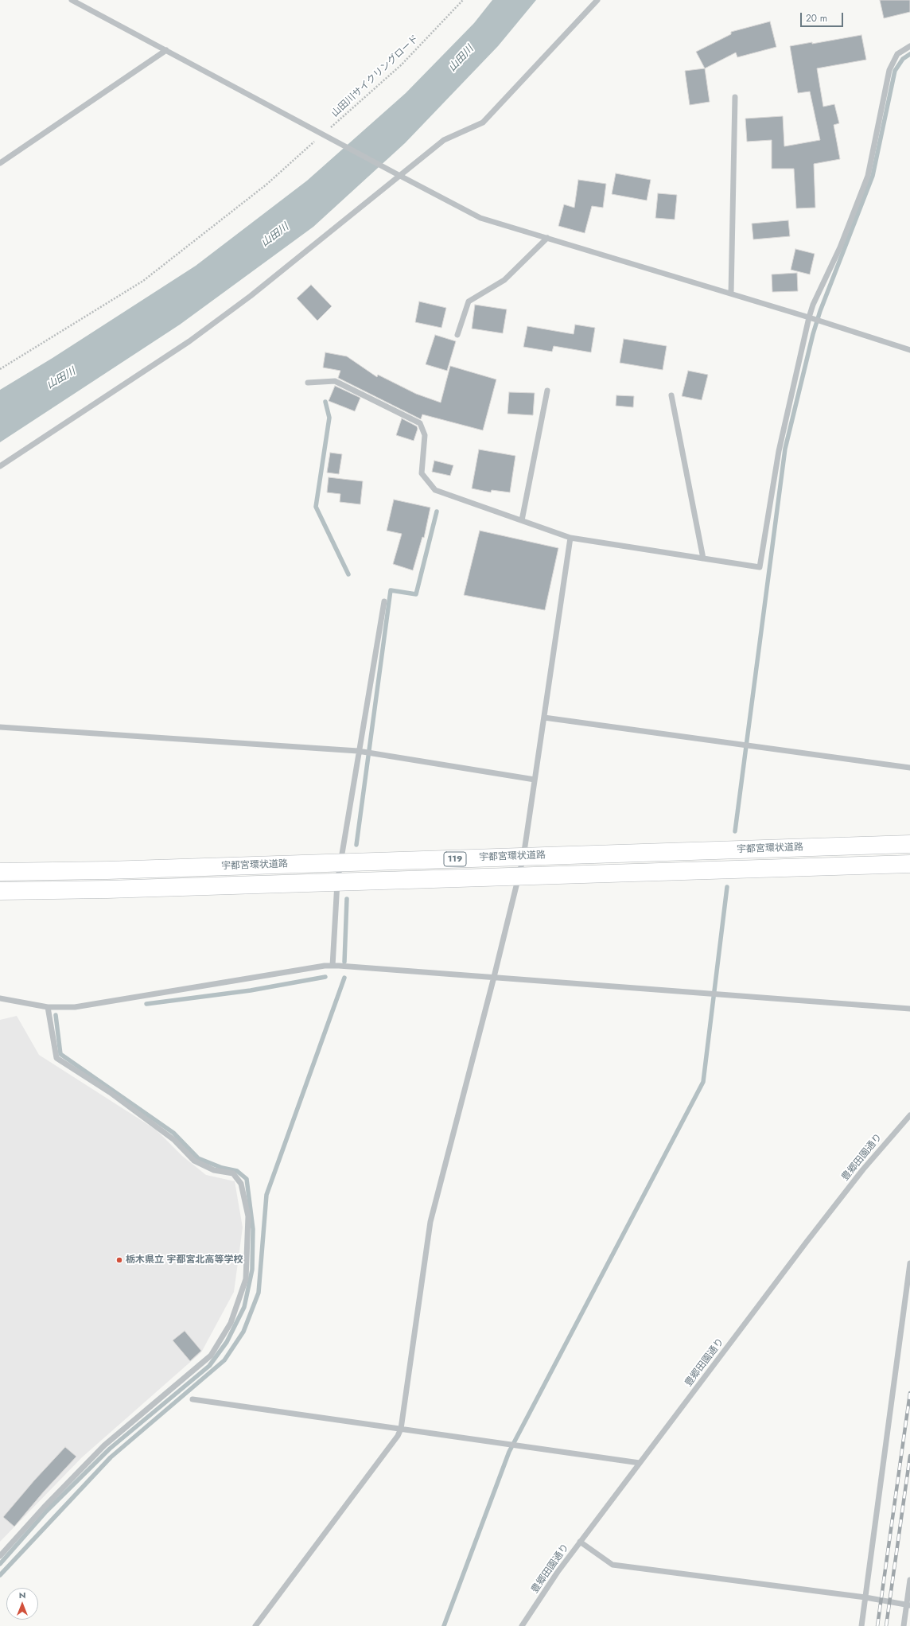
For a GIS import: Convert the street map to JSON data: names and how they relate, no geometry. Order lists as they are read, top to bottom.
{
  "streets": {
    "highway": ["宇都宮環状道路", "119"],
    "street": ["豊郷田園通り"],
    "path": ["山田川サイクリングロード"]
  },
  "water": ["山田川"],
  "places": ["栃木県立 宇都宮北高等学校"],
  "scale_bar": "20 m",
  "north": "top"
}
